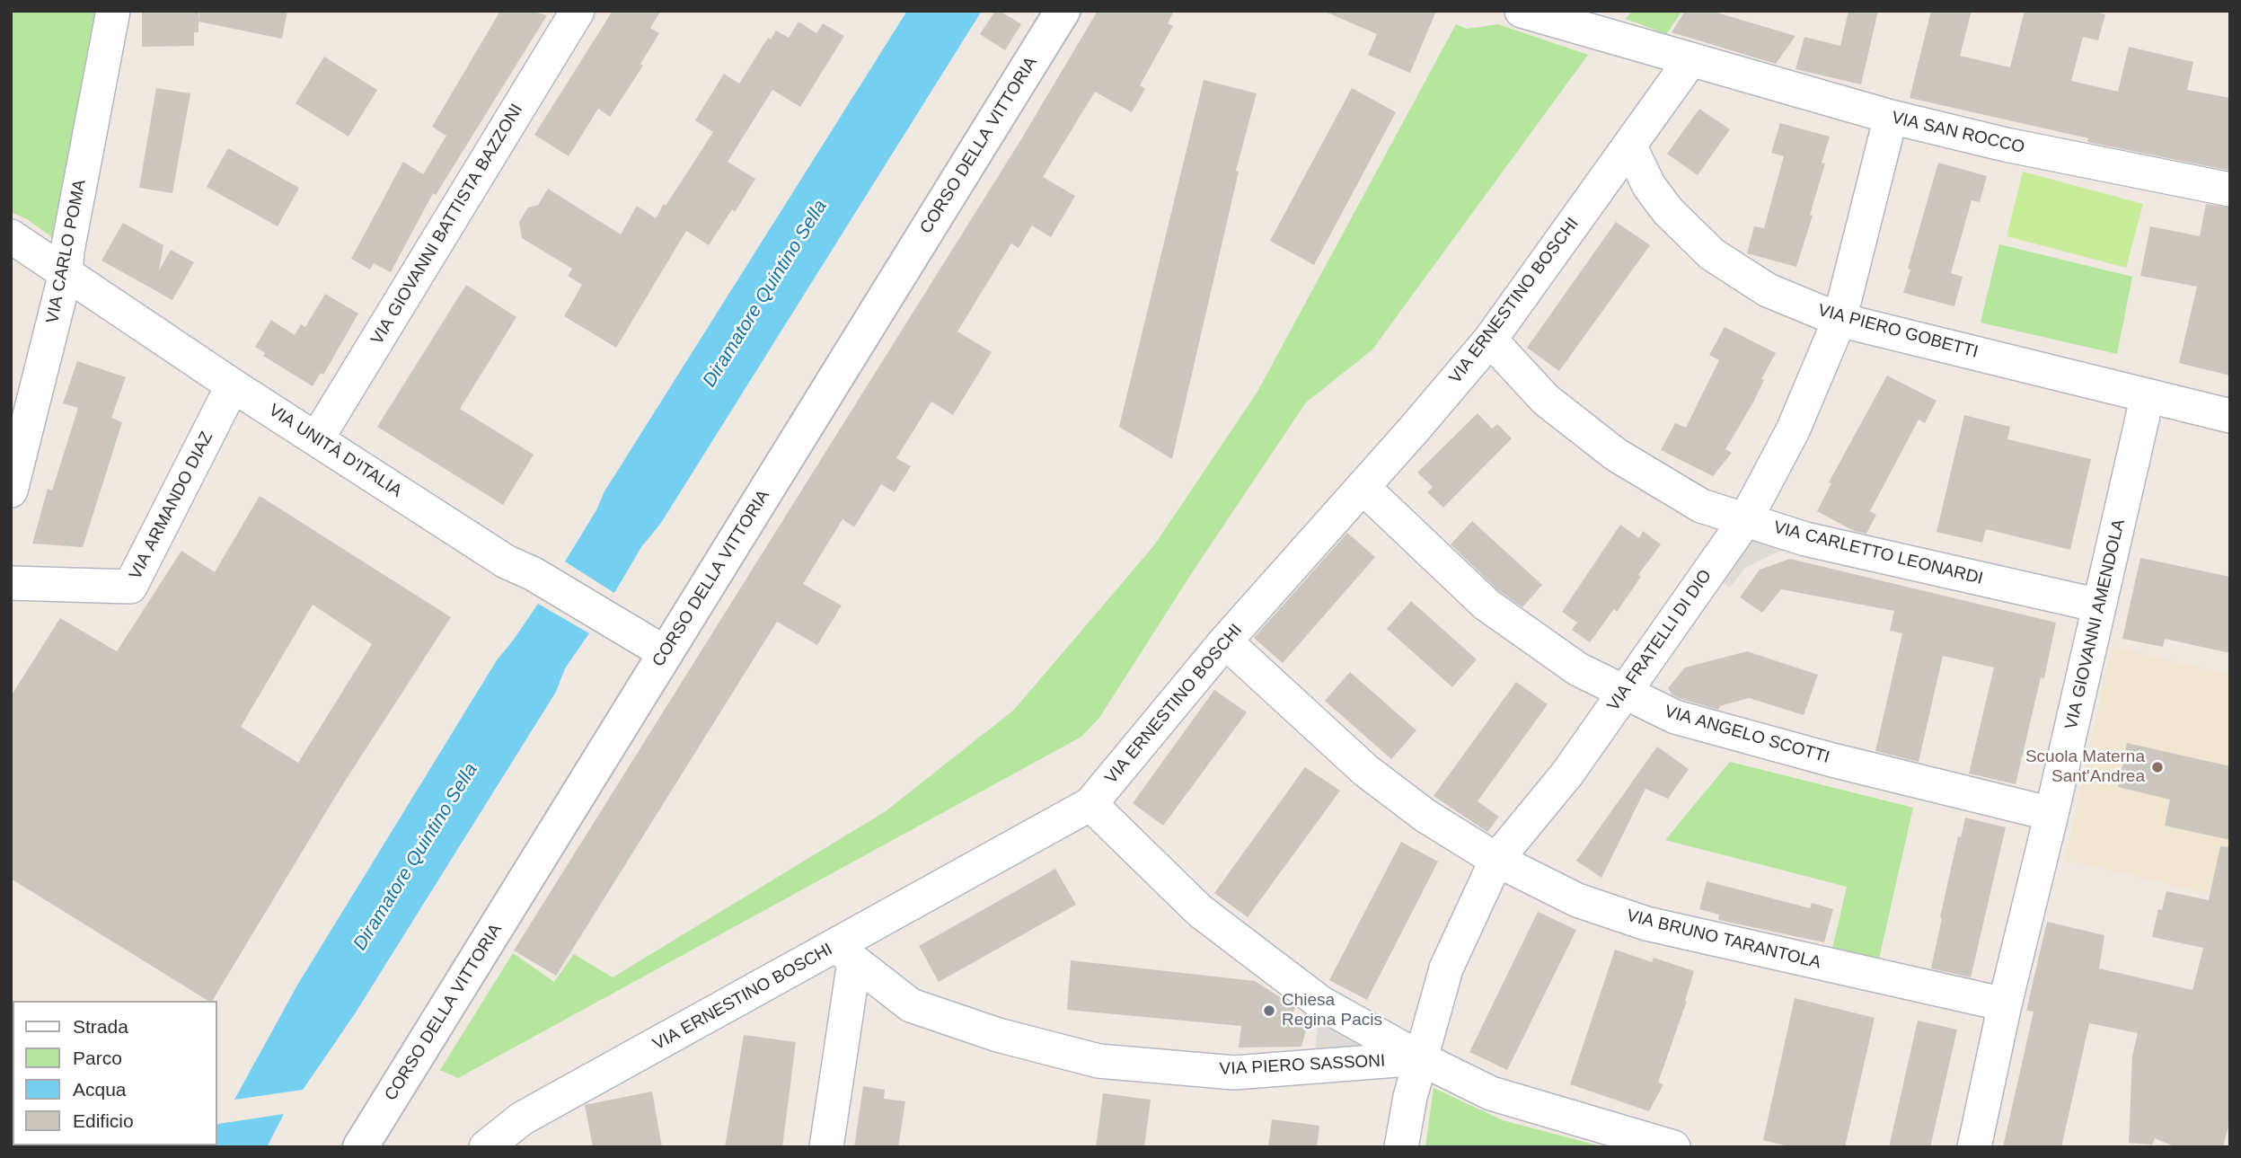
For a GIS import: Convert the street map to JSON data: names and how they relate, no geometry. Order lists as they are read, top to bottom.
{
  "streets": {
    "main road": ["CORSO DELLA VITTORIA"],
    "street": [
      "VIA SAN ROCCO",
      "VIA GIOVANNI BATTISTA BAZZONI",
      "VIA CARLO POMA",
      "VIA ERNESTINO BOSCHI",
      "VIA PIERO GOBETTI",
      "VIA UNITÀ D'ITALIA",
      "VIA ARMANDO DIAZ",
      "VIA CARLETTO LEONARDI",
      "VIA GIOVANNI AMENDOLA",
      "VIA FRATELLI DI DIO",
      "VIA ANGELO SCOTTI",
      "VIA BRUNO TARANTOLA",
      "VIA PIERO SASSONI"
    ]
  },
  "crossings": [
    ["VIA SAN ROCCO", "VIA ERNESTINO BOSCHI"],
    ["VIA SAN ROCCO", "VIA FRATELLI DI DIO"],
    ["CORSO DELLA VITTORIA", "VIA UNITÀ D'ITALIA"],
    ["VIA GIOVANNI BATTISTA BAZZONI", "VIA UNITÀ D'ITALIA"],
    ["VIA CARLO POMA", "VIA UNITÀ D'ITALIA"],
    ["VIA ERNESTINO BOSCHI", "VIA PIERO GOBETTI"],
    ["VIA ERNESTINO BOSCHI", "VIA CARLETTO LEONARDI"],
    ["VIA ERNESTINO BOSCHI", "VIA ANGELO SCOTTI"],
    ["VIA ERNESTINO BOSCHI", "VIA BRUNO TARANTOLA"],
    ["VIA ERNESTINO BOSCHI", "VIA PIERO SASSONI"],
    ["VIA PIERO GOBETTI", "VIA GIOVANNI AMENDOLA"],
    ["VIA PIERO GOBETTI", "VIA FRATELLI DI DIO"],
    ["VIA UNITÀ D'ITALIA", "VIA ARMANDO DIAZ"],
    ["VIA CARLETTO LEONARDI", "VIA GIOVANNI AMENDOLA"],
    ["VIA CARLETTO LEONARDI", "VIA FRATELLI DI DIO"],
    ["VIA GIOVANNI AMENDOLA", "VIA ANGELO SCOTTI"],
    ["VIA GIOVANNI AMENDOLA", "VIA BRUNO TARANTOLA"],
    ["VIA FRATELLI DI DIO", "VIA ANGELO SCOTTI"],
    ["VIA FRATELLI DI DIO", "VIA BRUNO TARANTOLA"],
    ["VIA FRATELLI DI DIO", "VIA PIERO SASSONI"]
  ],
  "water": ["Diramatore Quintino Sella"],
  "places": ["Scuola Materna Sant'Andrea", "Chiesa Regina Pacis"],
  "legend": [
    "Strada",
    "Parco",
    "Acqua",
    "Edificio"
  ]
}
